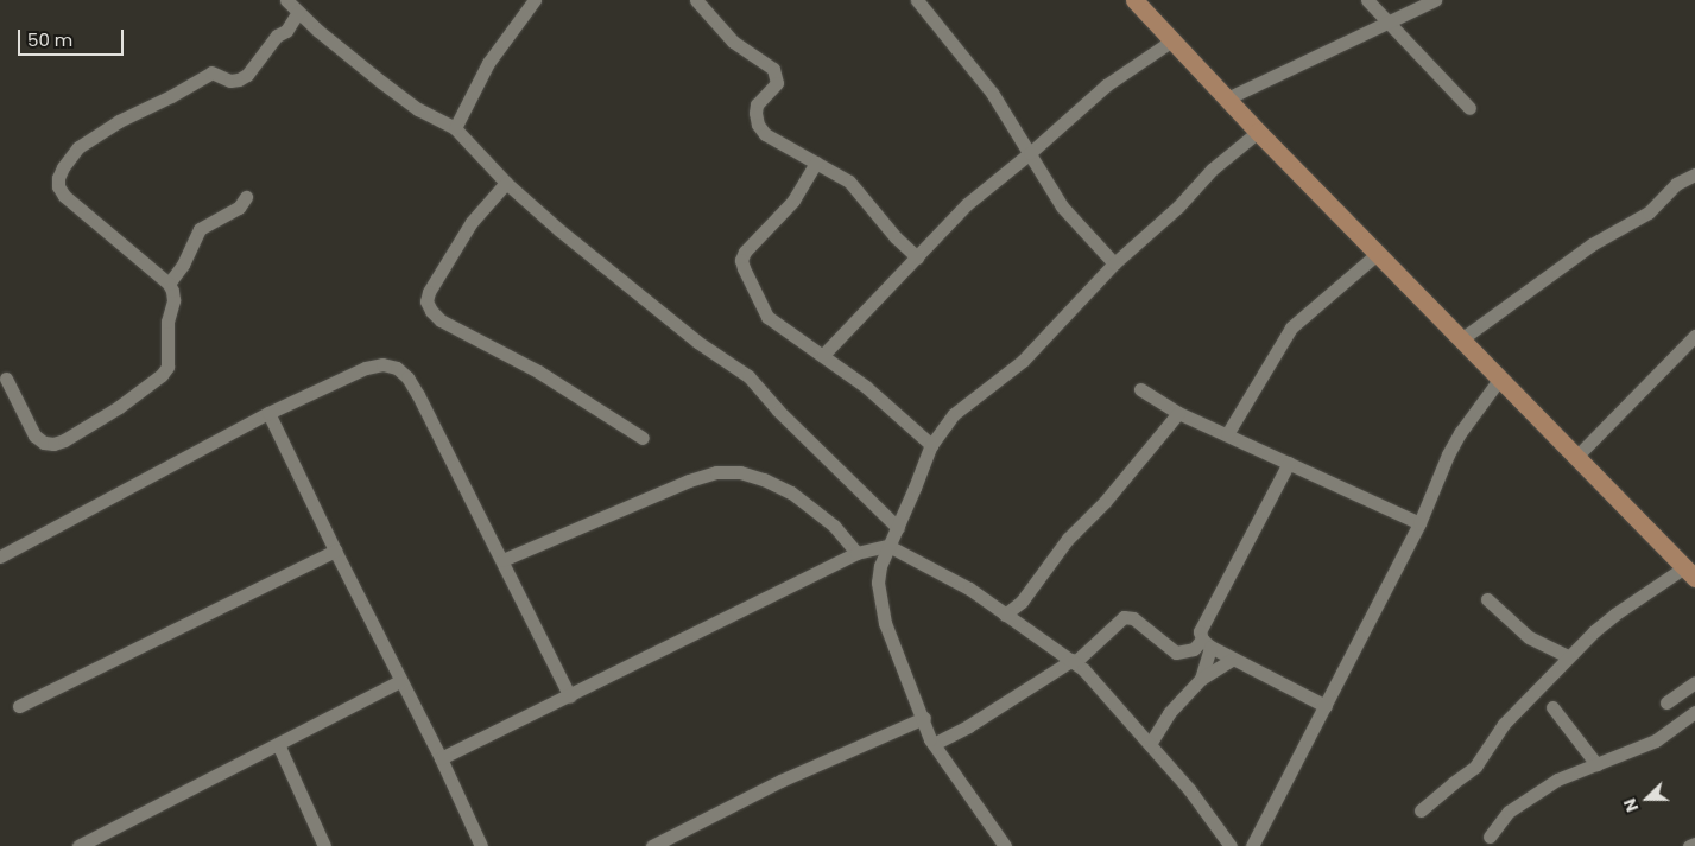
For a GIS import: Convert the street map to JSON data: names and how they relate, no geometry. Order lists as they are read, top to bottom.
{
  "scale_bar": "50 m",
  "north": "left"
}
